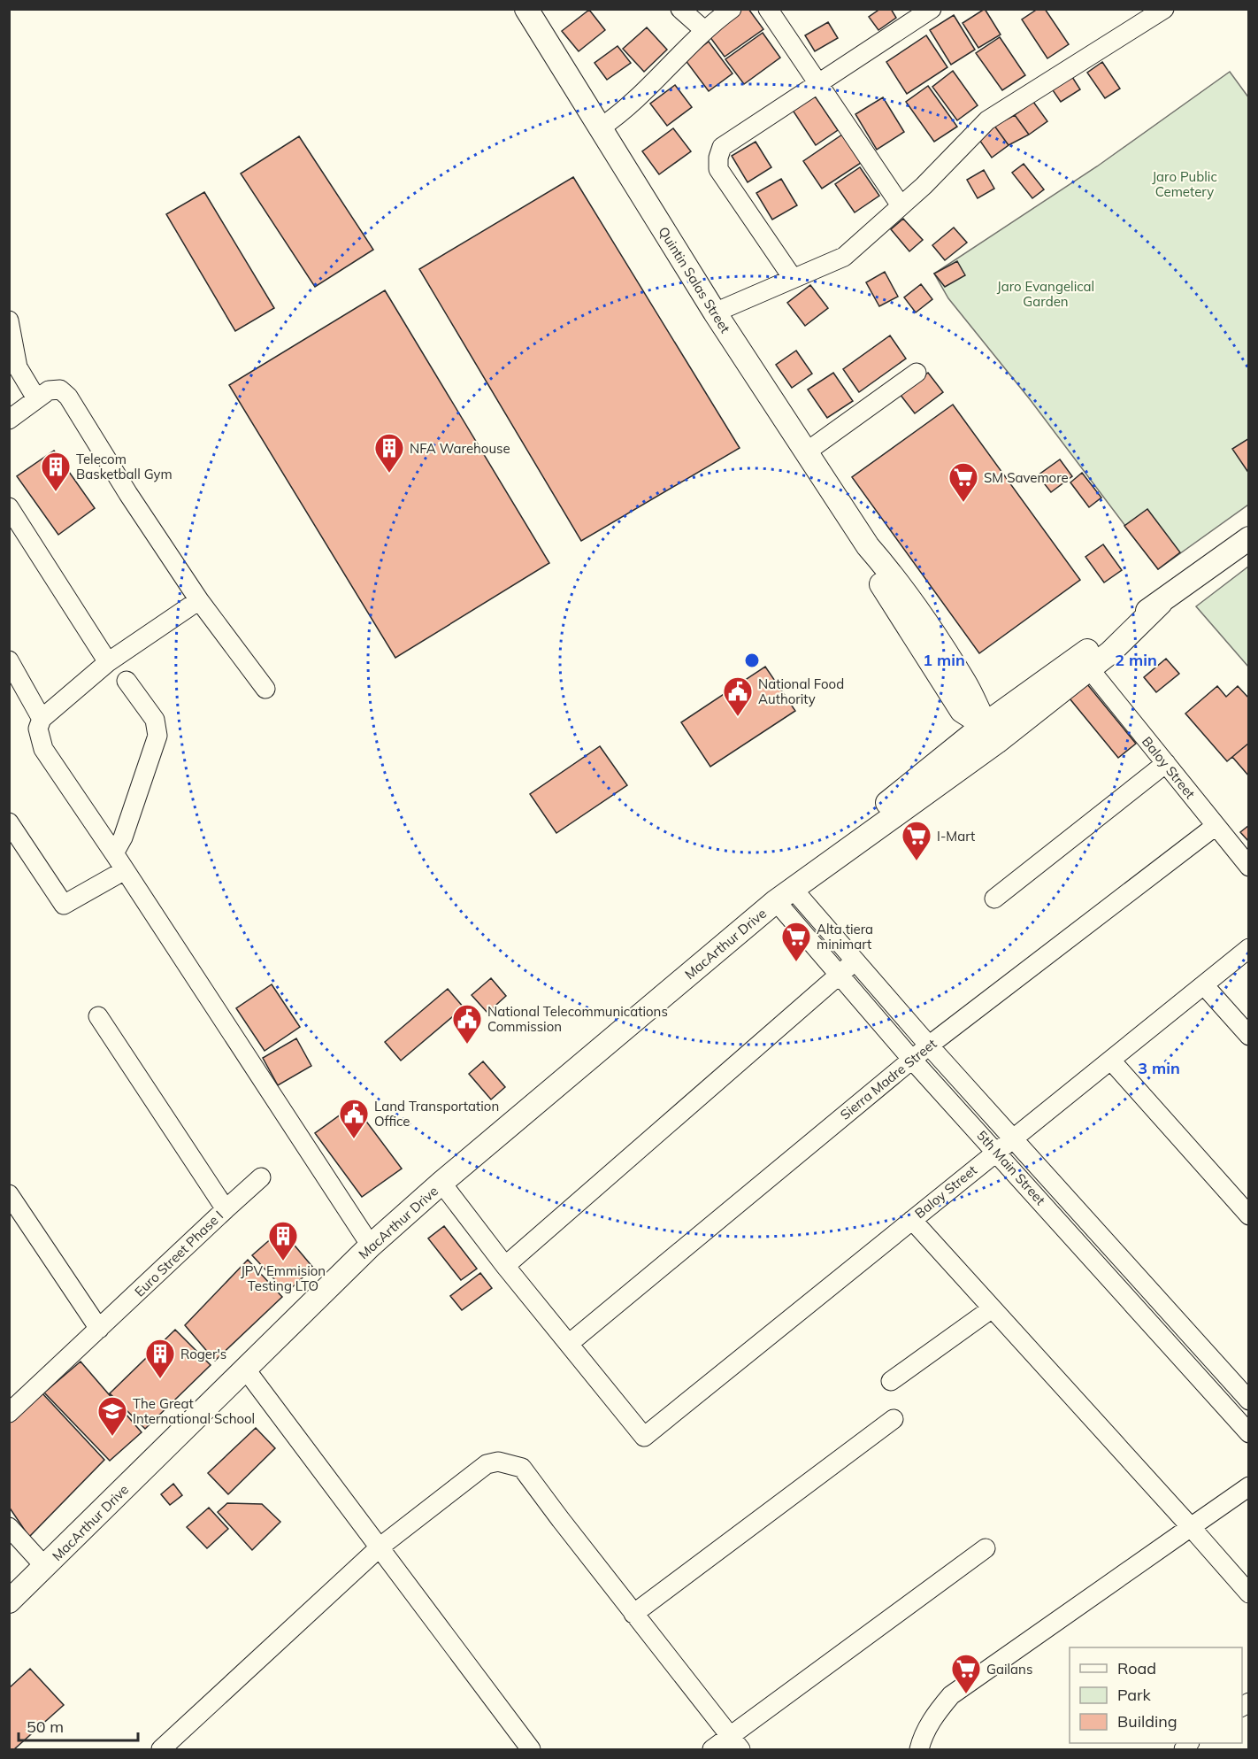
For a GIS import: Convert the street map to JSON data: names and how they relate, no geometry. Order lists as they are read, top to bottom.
{
  "streets": {
    "main road": ["Quintin Salas Street", "MacArthur Drive"],
    "street": [
      "Baloy Street",
      "Sierra Madre Street",
      "5th Main Street",
      "Euro Street Phase I"
    ]
  },
  "crossings": [
    ["Quintin Salas Street", "MacArthur Drive"],
    ["Baloy Street", "MacArthur Drive"],
    ["Baloy Street", "Sierra Madre Street"],
    ["Baloy Street", "5th Main Street"],
    ["MacArthur Drive", "5th Main Street"],
    ["Sierra Madre Street", "5th Main Street"]
  ],
  "parks": ["Jaro Public Cemetery", "Jaro Evangelical Garden"],
  "places": {
    "building": [
      "NFA Warehouse",
      "Telecom Basketball Gym",
      "JPV Emmision Testing LTO",
      "Roger's"
    ],
    "supermarket": [
      "SM Savemore",
      "I-Mart",
      "Alta tiera minimart",
      "Gailans"
    ],
    "public building": ["National Food Authority", "National Telecommunications Commission", "Land Transportation Office"],
    "school or university": ["The Great International School"]
  },
  "legend": ["Road", "Park", "Building"],
  "scale_bar": "50 m",
  "rings": ["1 min", "2 min", "3 min"]
}
